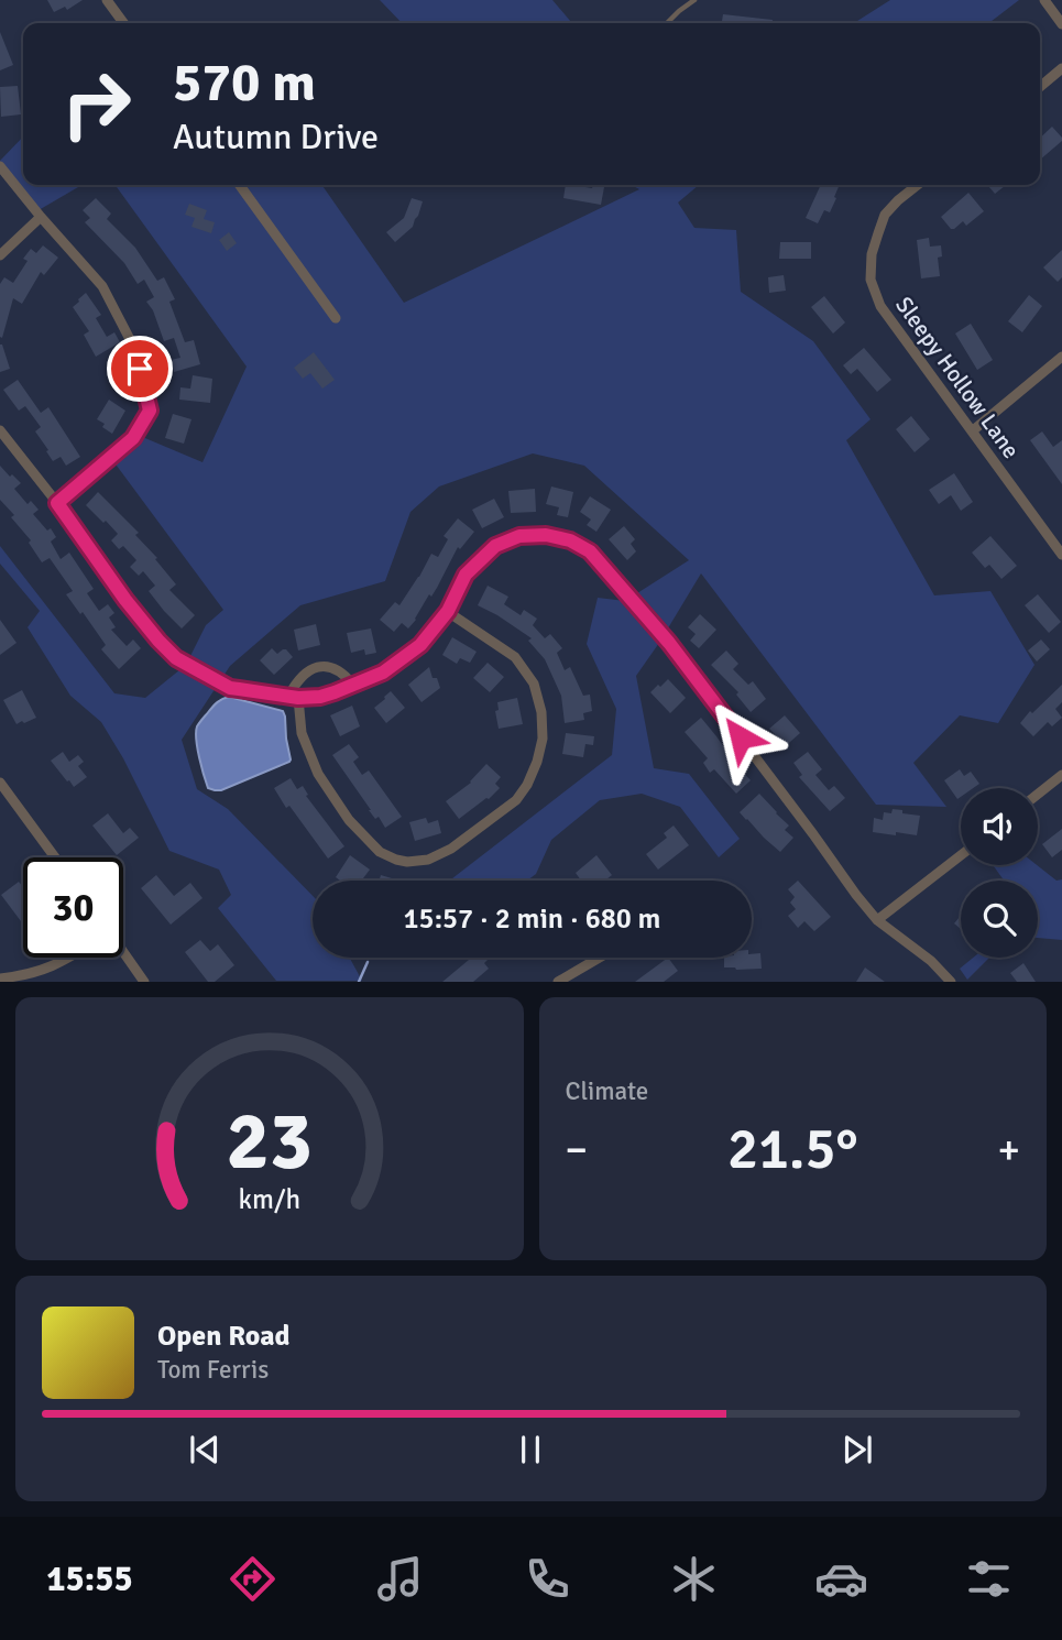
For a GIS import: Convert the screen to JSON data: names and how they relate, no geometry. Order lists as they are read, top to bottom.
{
  "streets": {
    "street": ["Sleepy Hollow Lane"]
  },
  "page": {
    "turn": ["570 m", "Autumn Drive"],
    "limit": "30",
    "trip": "15:57 · 2 min · 680 m",
    "tile": "Climate",
    "heat": ["−", "21.5°", "+"],
    "song": ["Open Road", "Tom Ferris"],
    "tabs": "15:55",
    "gauge": ["23", "km/h"]
  }
}
